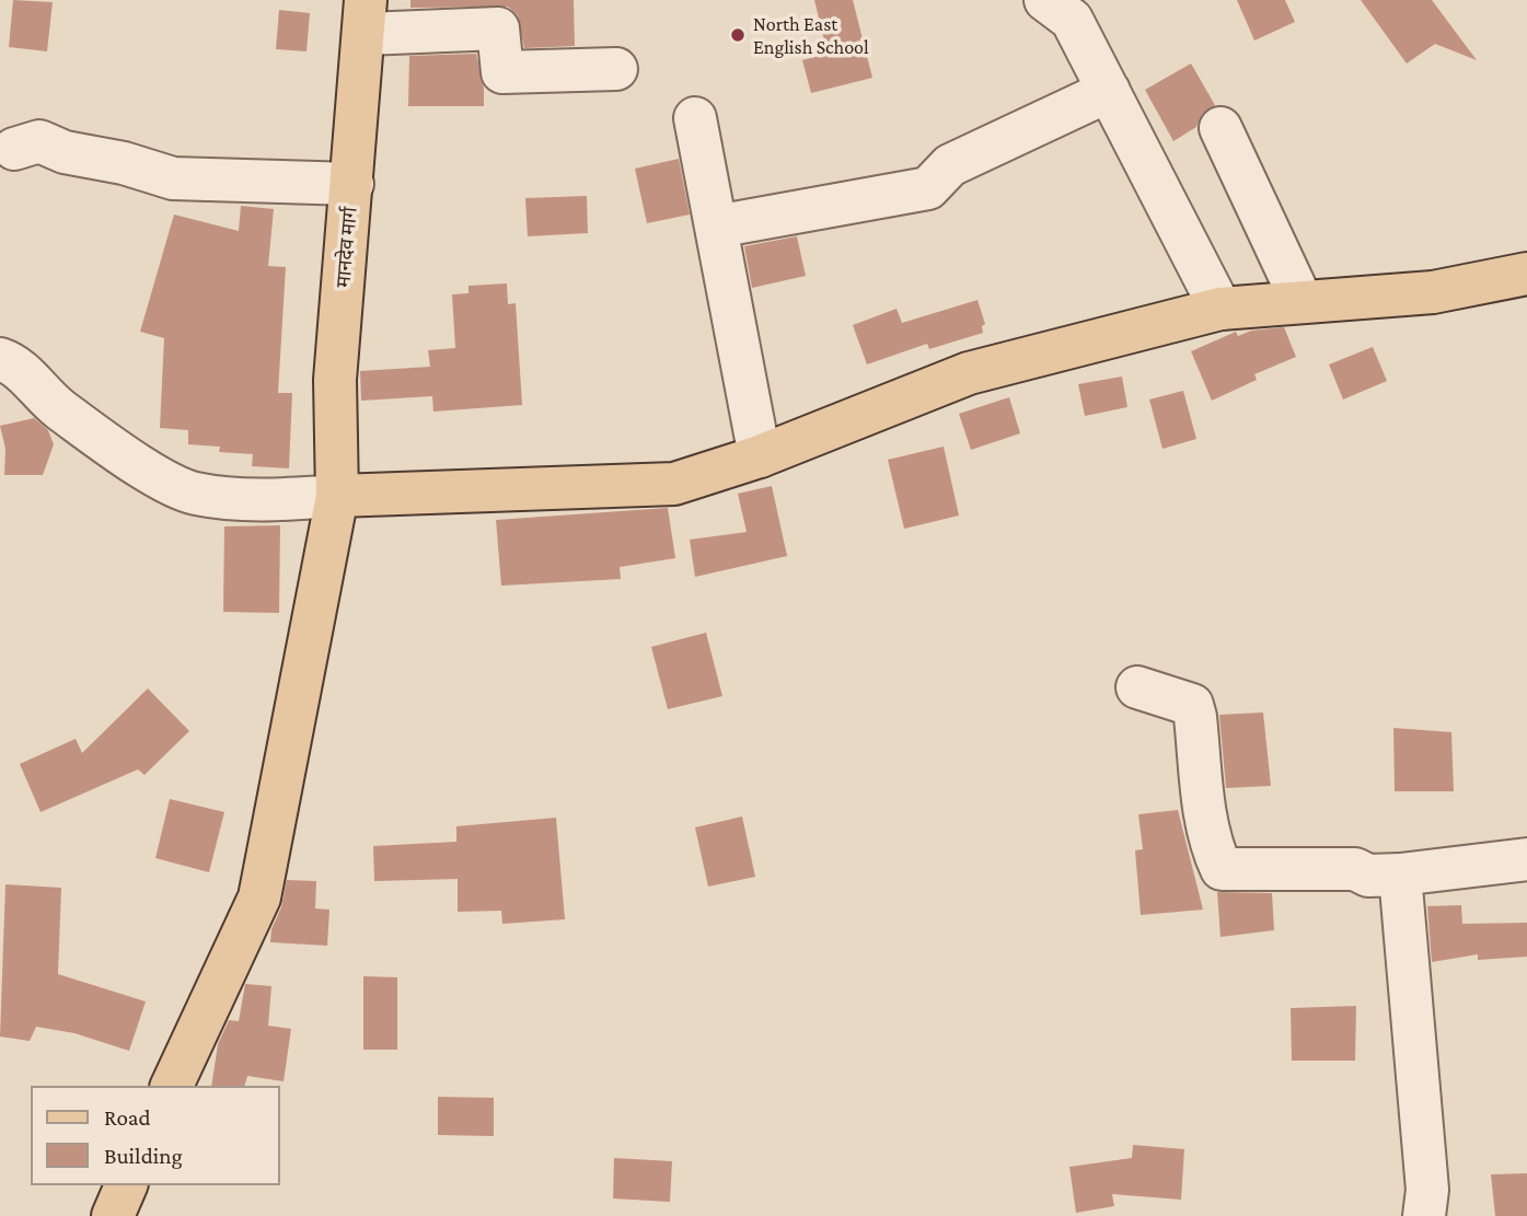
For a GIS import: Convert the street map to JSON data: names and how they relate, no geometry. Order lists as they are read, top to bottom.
{
  "streets": {
    "main road": ["मानदेव मार्ग"]
  },
  "places": ["North East English School"],
  "legend": ["Road", "Building"]
}
